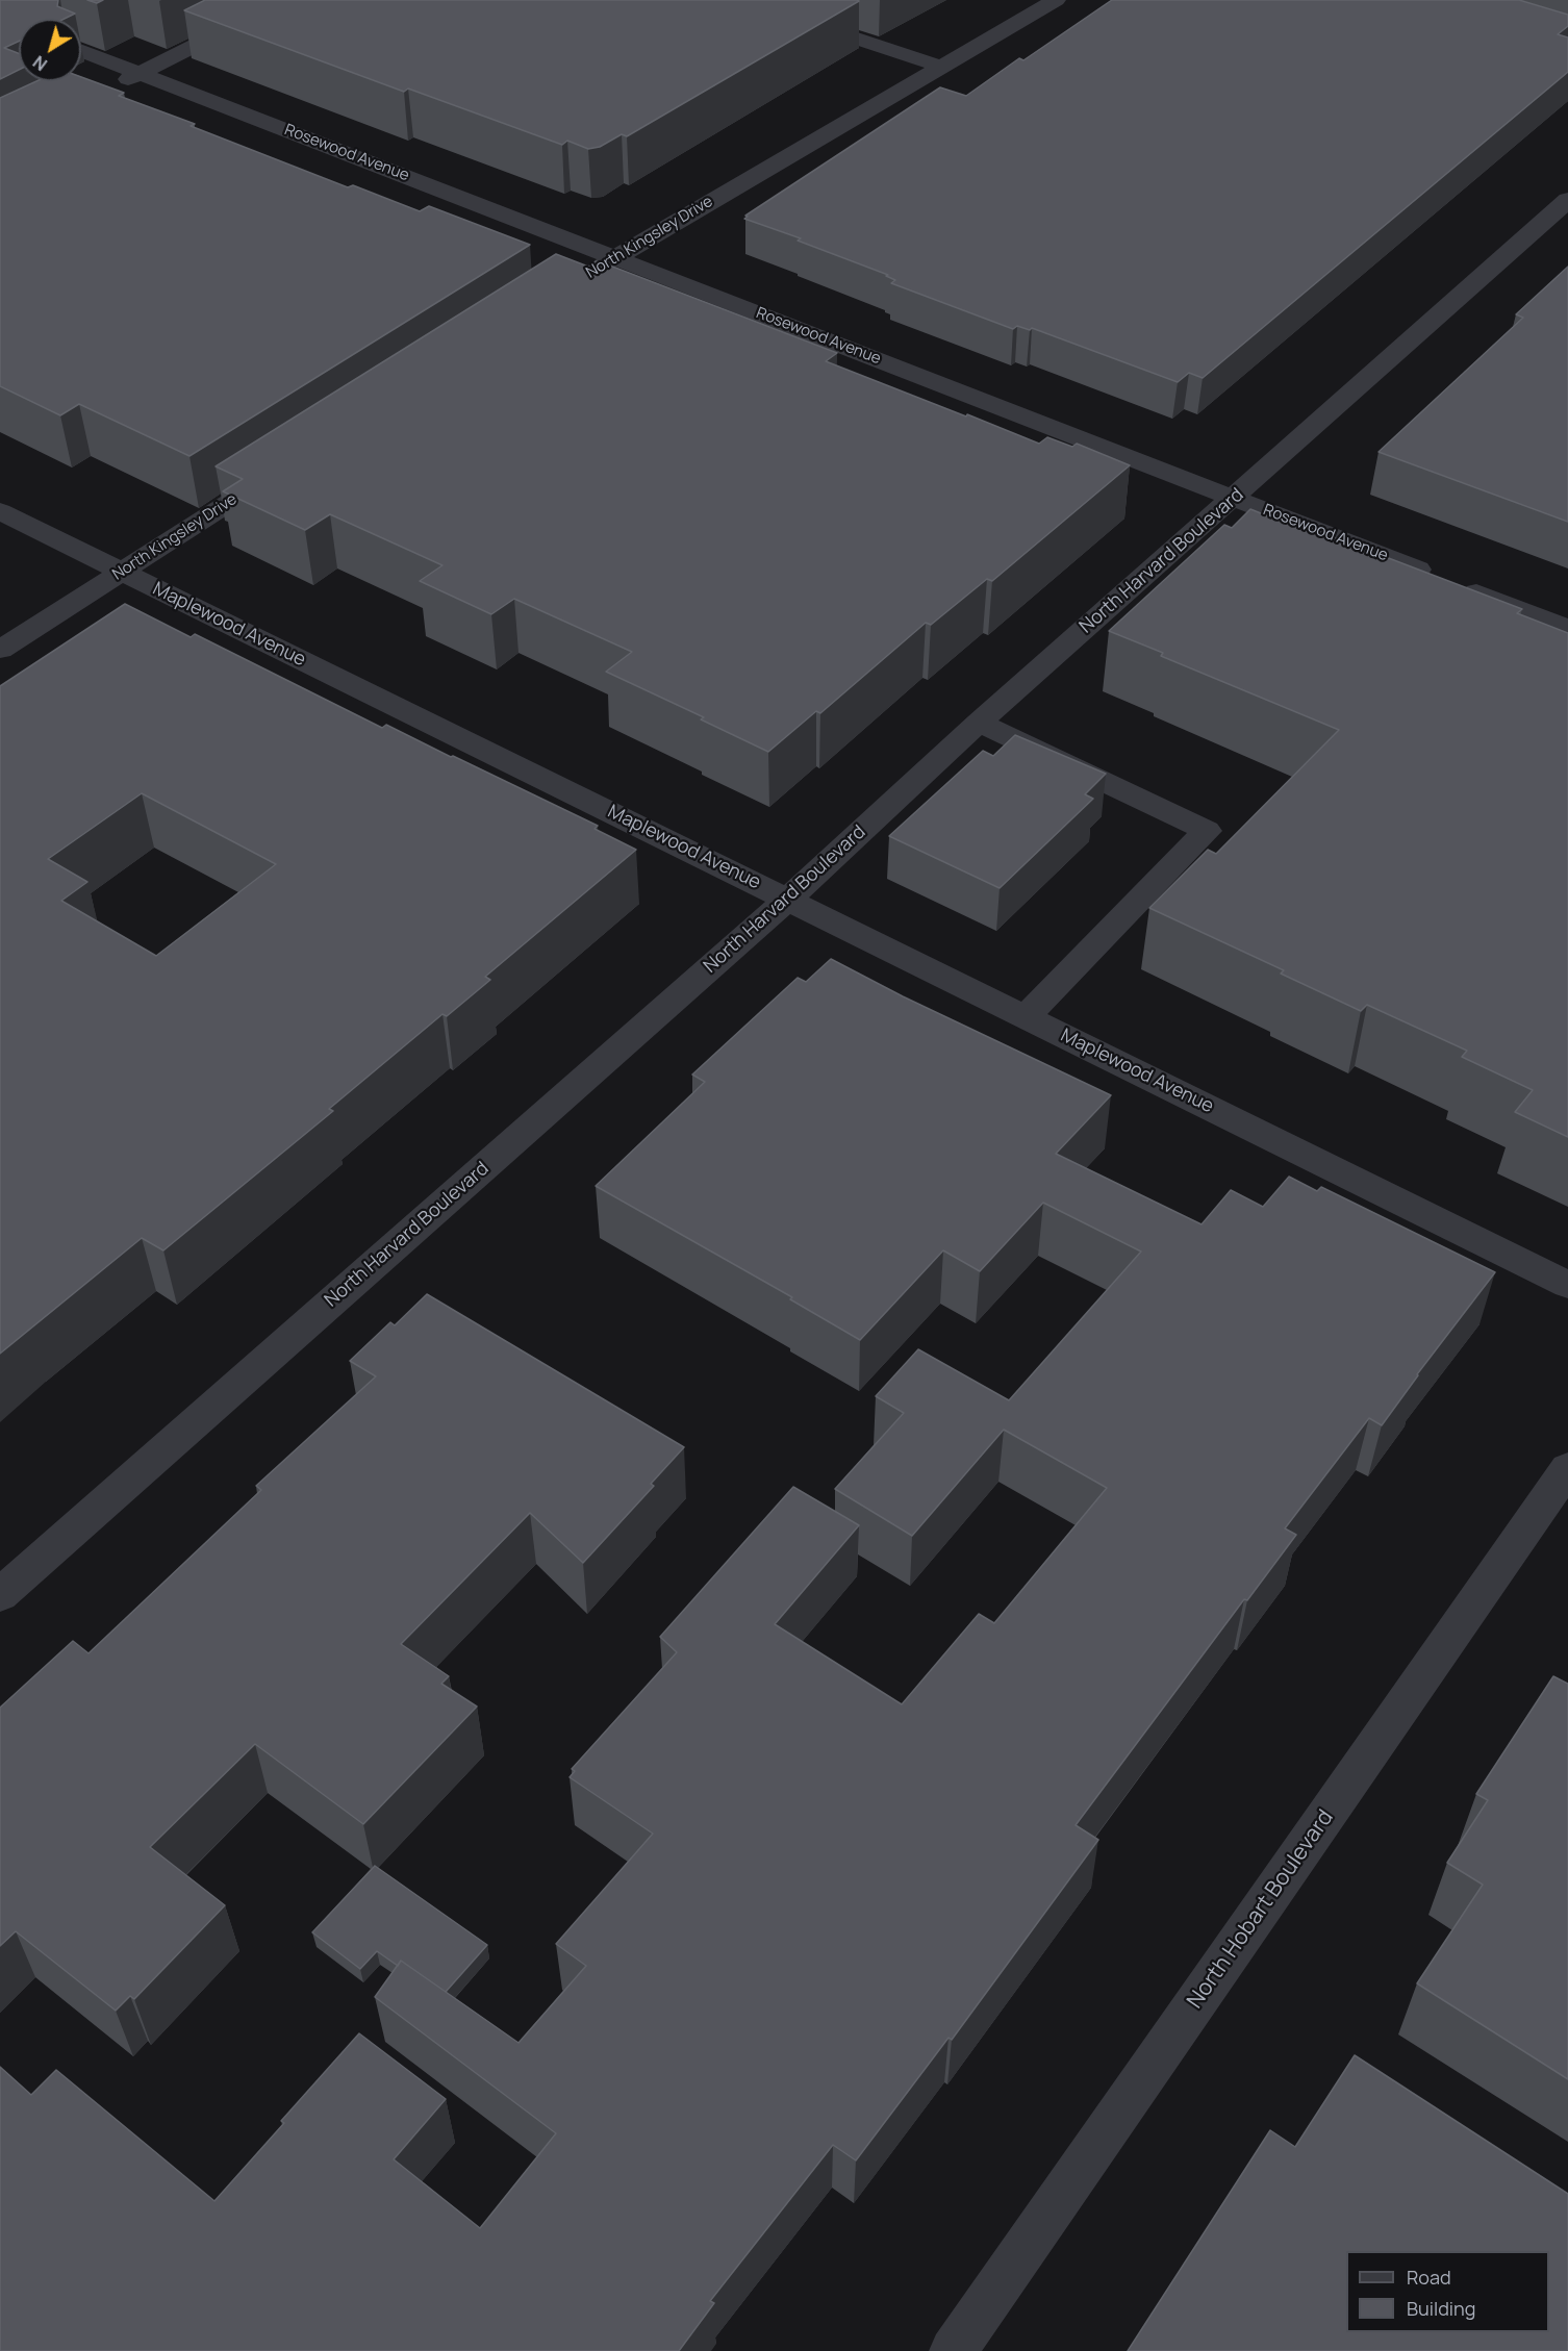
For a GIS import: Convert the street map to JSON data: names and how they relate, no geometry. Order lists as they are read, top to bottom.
{
  "streets": {
    "street": [
      "Rosewood Avenue",
      "North Kingsley Drive",
      "North Harvard Boulevard",
      "Maplewood Avenue",
      "North Hobart Boulevard"
    ]
  },
  "crossings": [
    ["Rosewood Avenue", "North Kingsley Drive"],
    ["Rosewood Avenue", "North Harvard Boulevard"],
    ["North Kingsley Drive", "Maplewood Avenue"],
    ["North Harvard Boulevard", "Maplewood Avenue"]
  ],
  "legend": ["Road", "Building"],
  "north": "bottom left"
}
